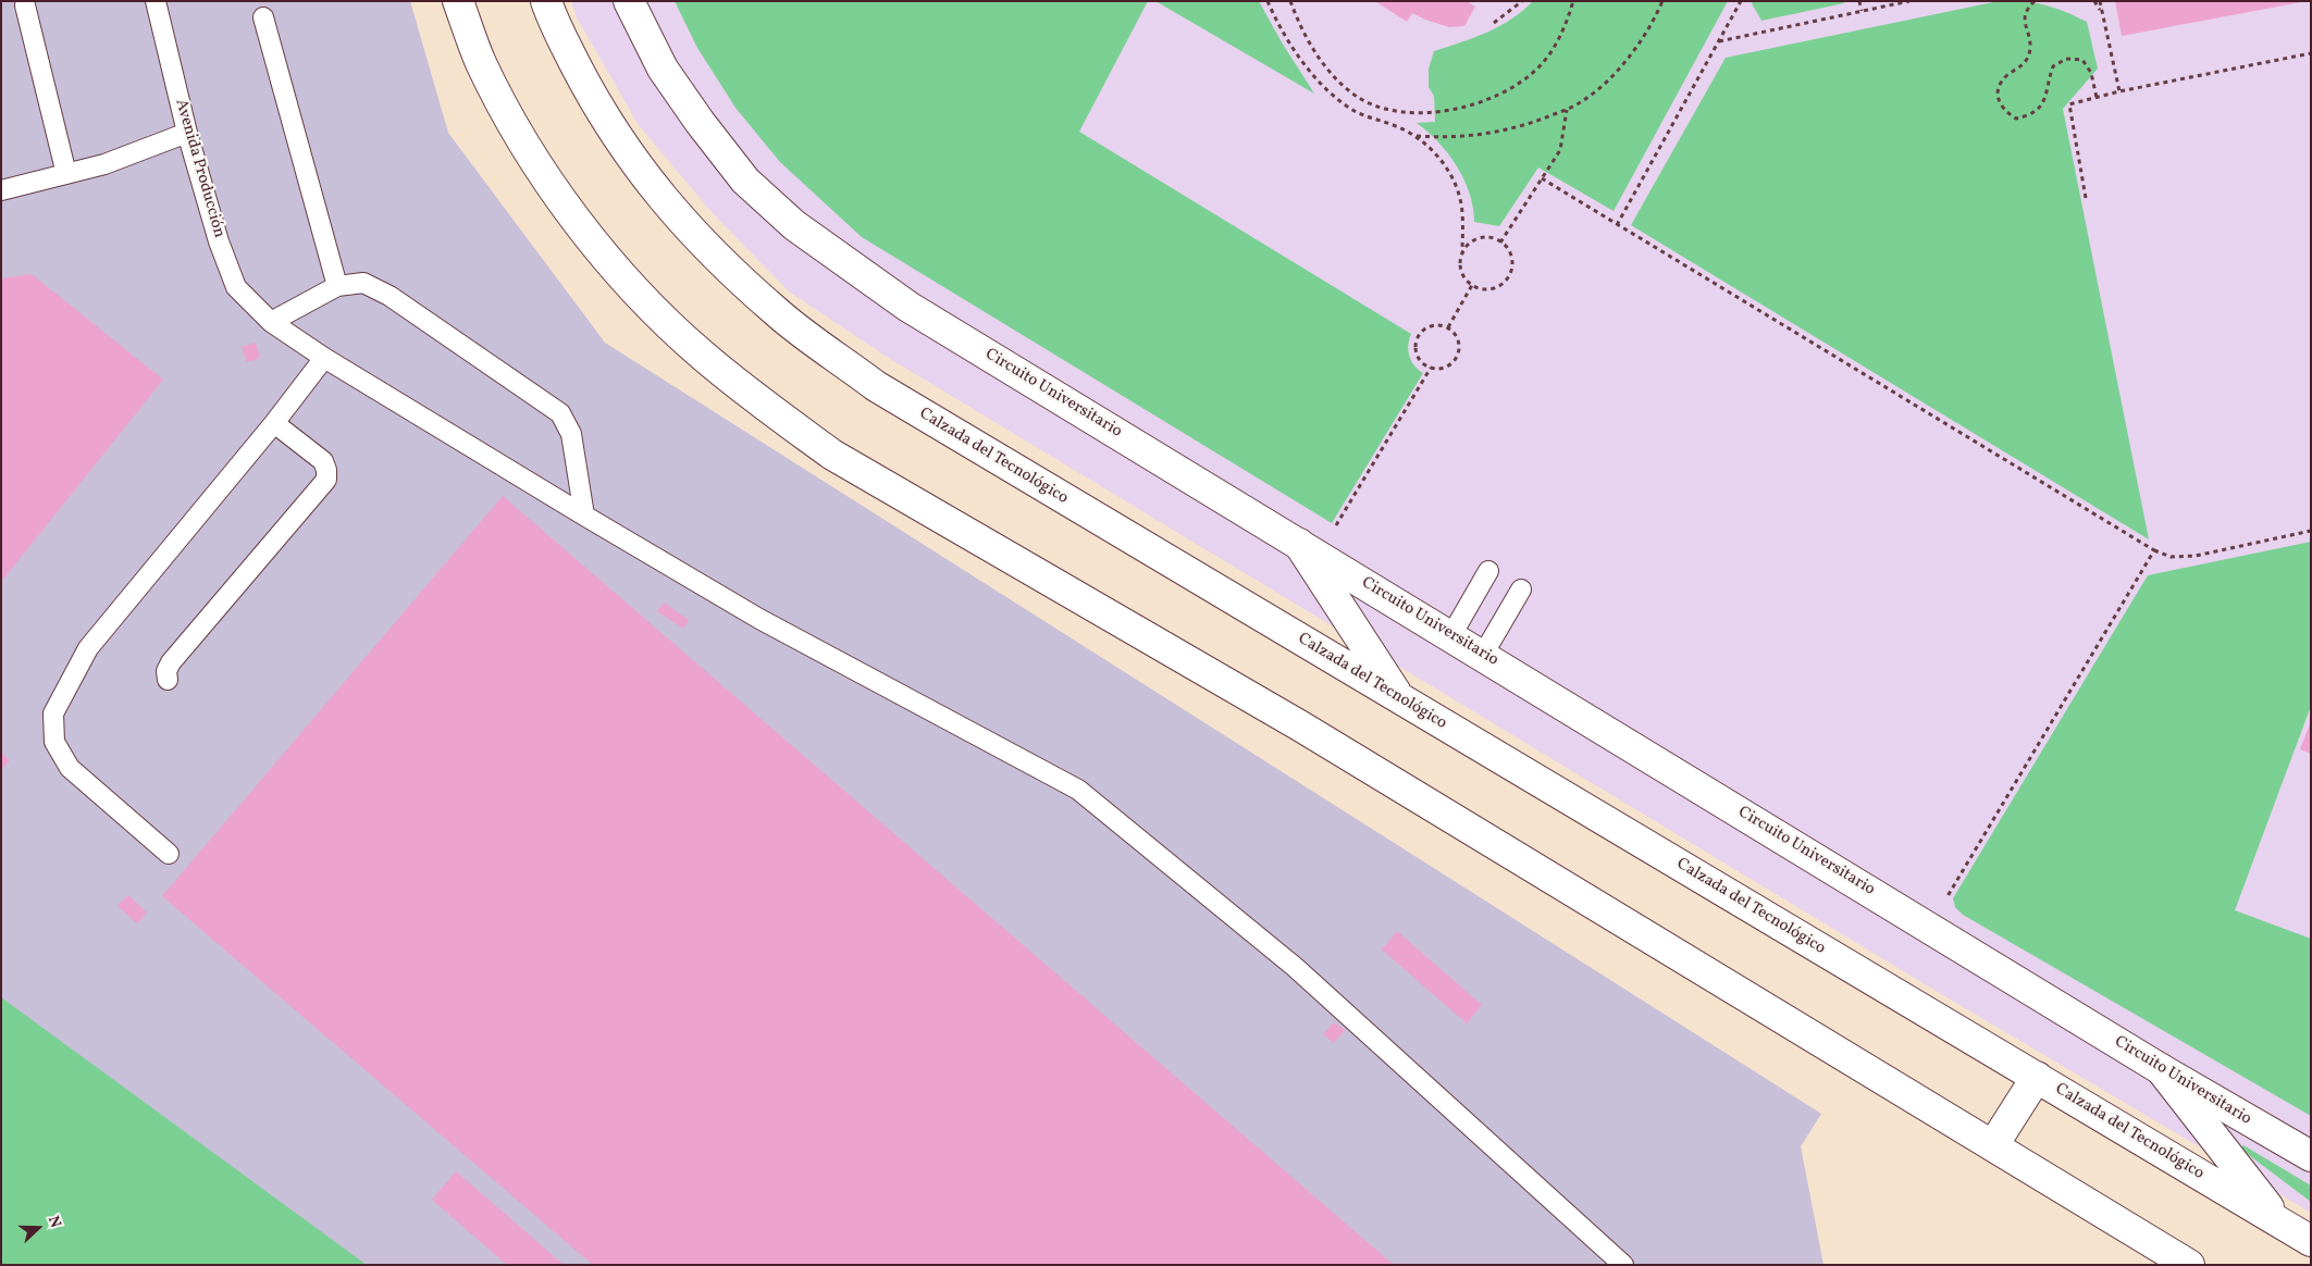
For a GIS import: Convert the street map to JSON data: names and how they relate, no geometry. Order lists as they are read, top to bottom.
{
  "streets": {
    "main road": ["Circuito Universitario", "Calzada del Tecnológico"],
    "lane": ["Avenida Producción"]
  },
  "north": "right"
}
